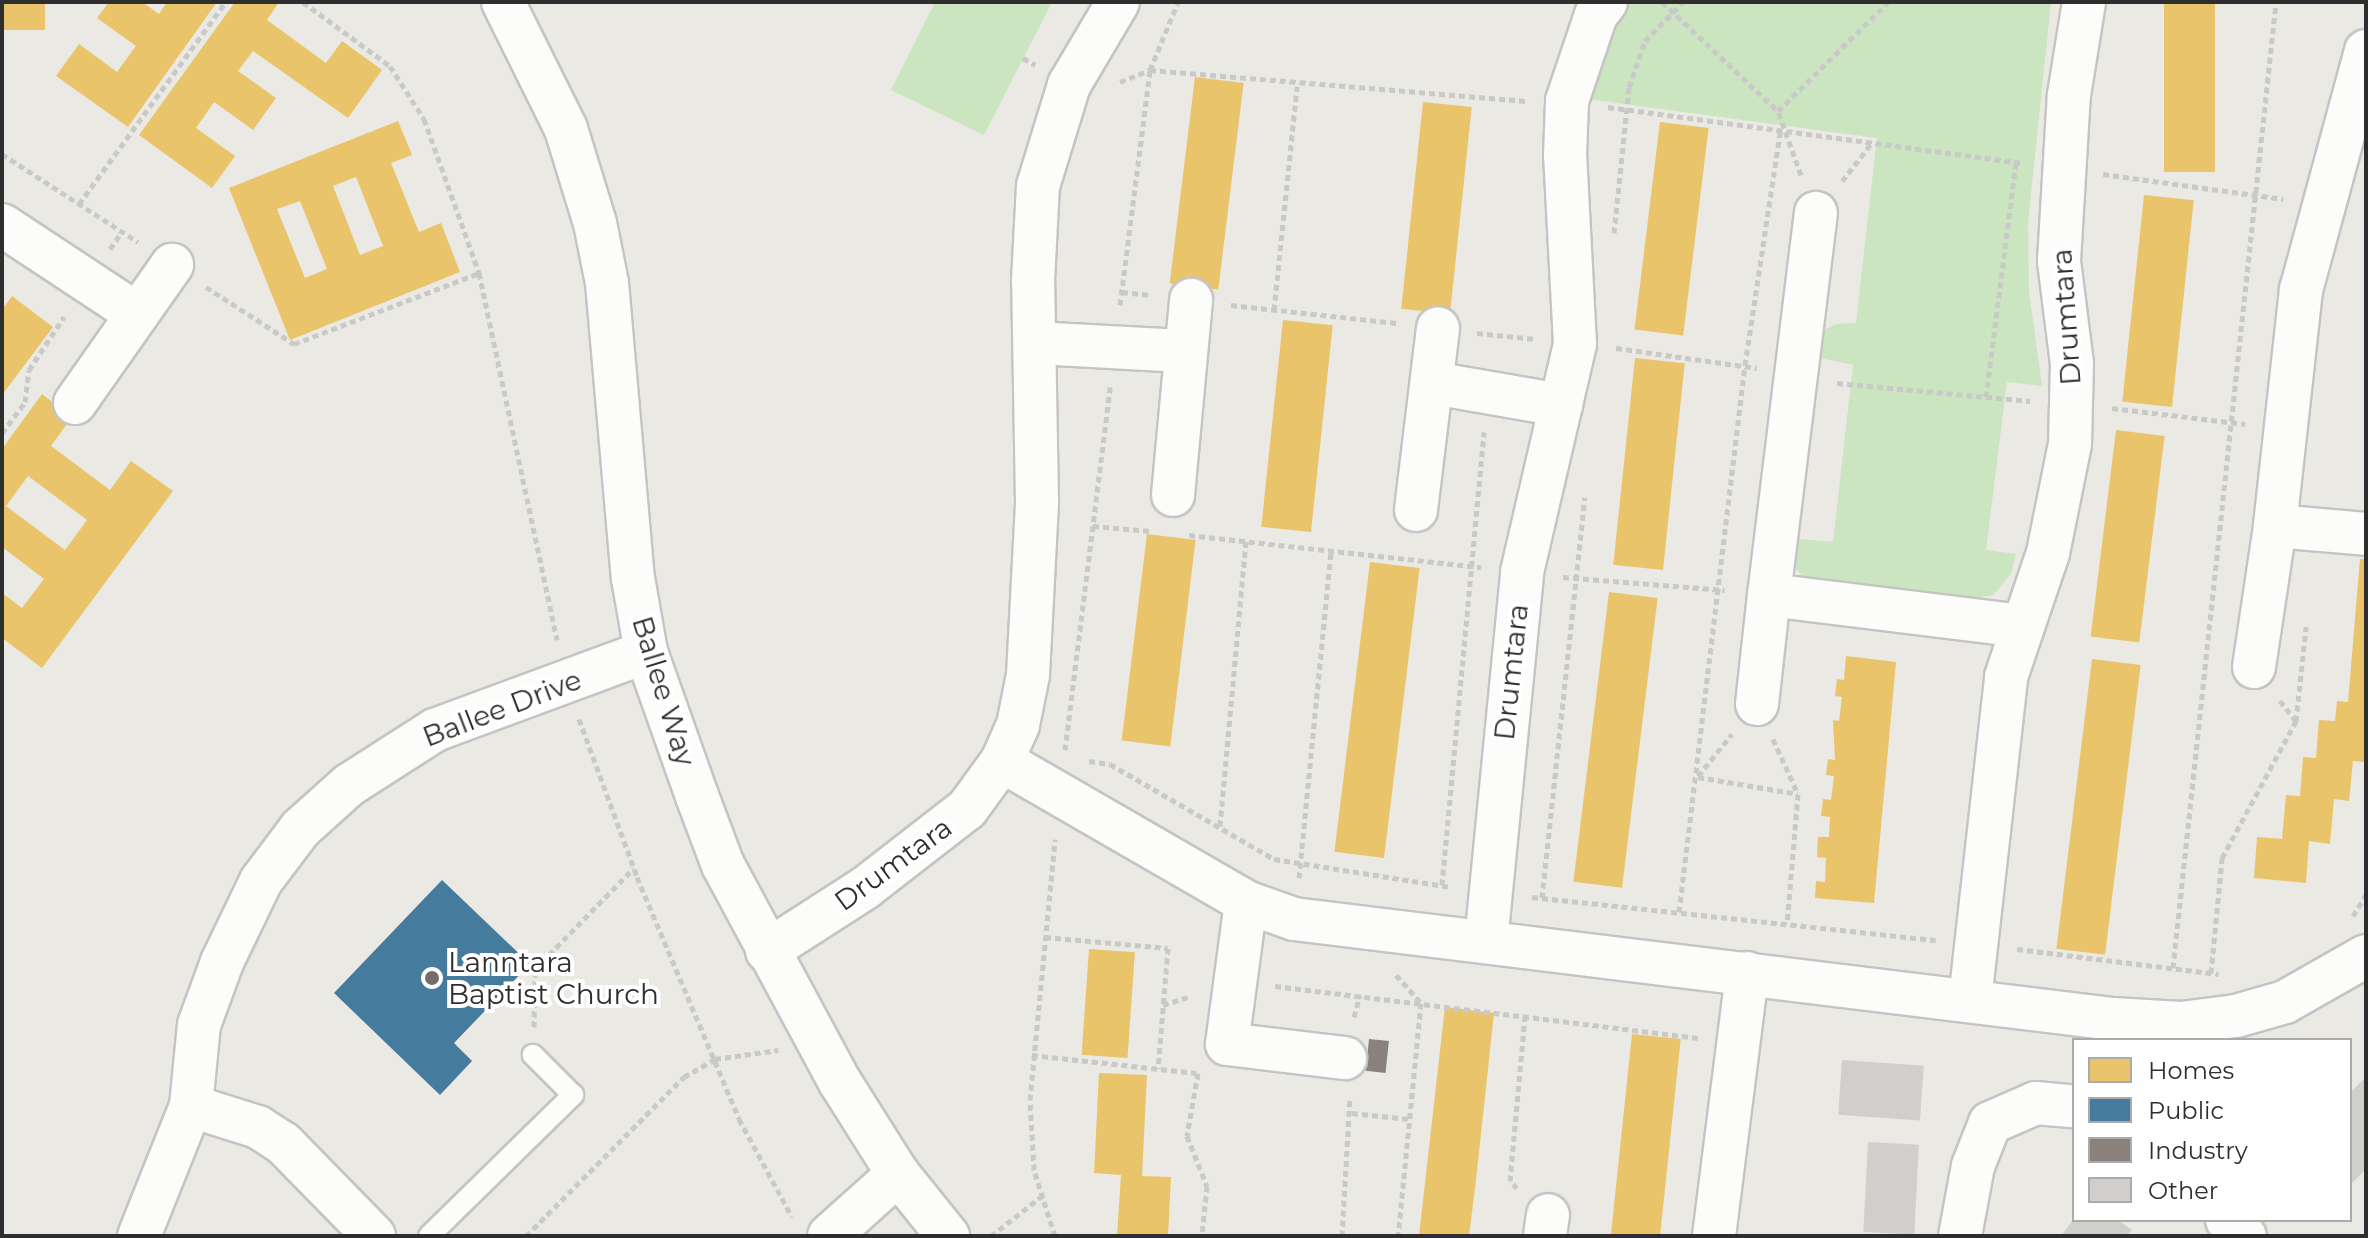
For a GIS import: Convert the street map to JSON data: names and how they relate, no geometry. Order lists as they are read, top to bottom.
{
  "streets": {
    "street": ["Drumtara", "Ballee Way", "Ballee Drive"]
  },
  "crossings": [
    ["Drumtara", "Ballee Way"],
    ["Ballee Way", "Ballee Drive"]
  ],
  "places": ["Lanntara Baptist Church"],
  "legend": [
    "Homes",
    "Public",
    "Industry",
    "Other"
  ]
}
